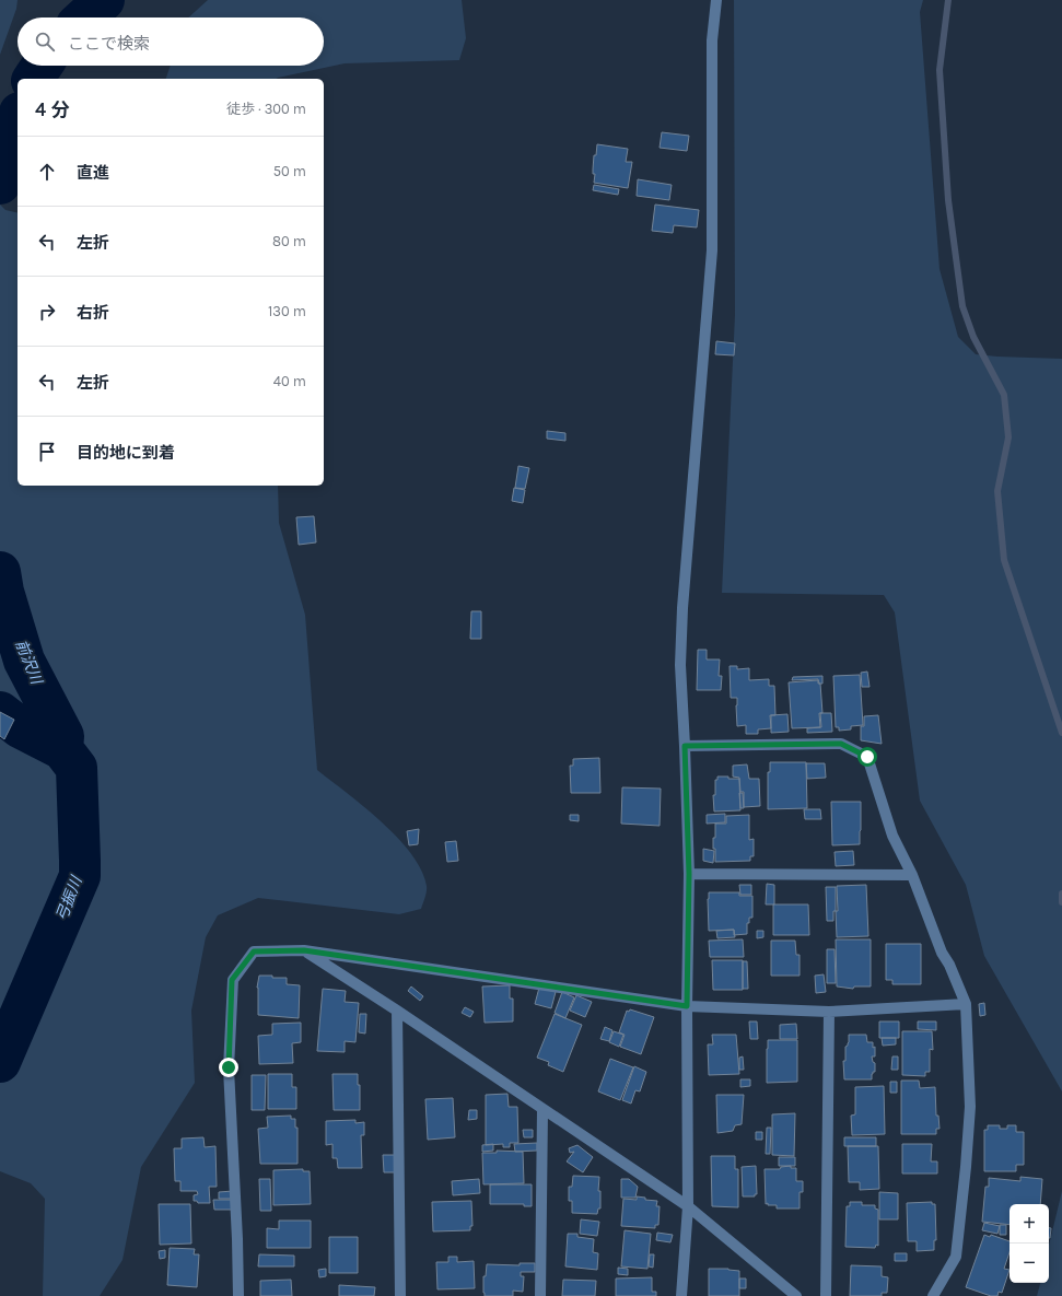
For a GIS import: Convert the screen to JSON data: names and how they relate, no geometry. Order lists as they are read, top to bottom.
{
  "water": ["前沢川", "弓振川"],
  "page": {
    "search": "ここで検索",
    "heading": ["4 分", "徒歩 · 300 m"],
    "list": [
      ["直進", "50 m"],
      ["左折", "80 m"],
      ["右折", "130 m"],
      ["左折", "40 m"],
      "目的地に到着"
    ],
    "map_buttons": ["+", "−"]
  }
}
